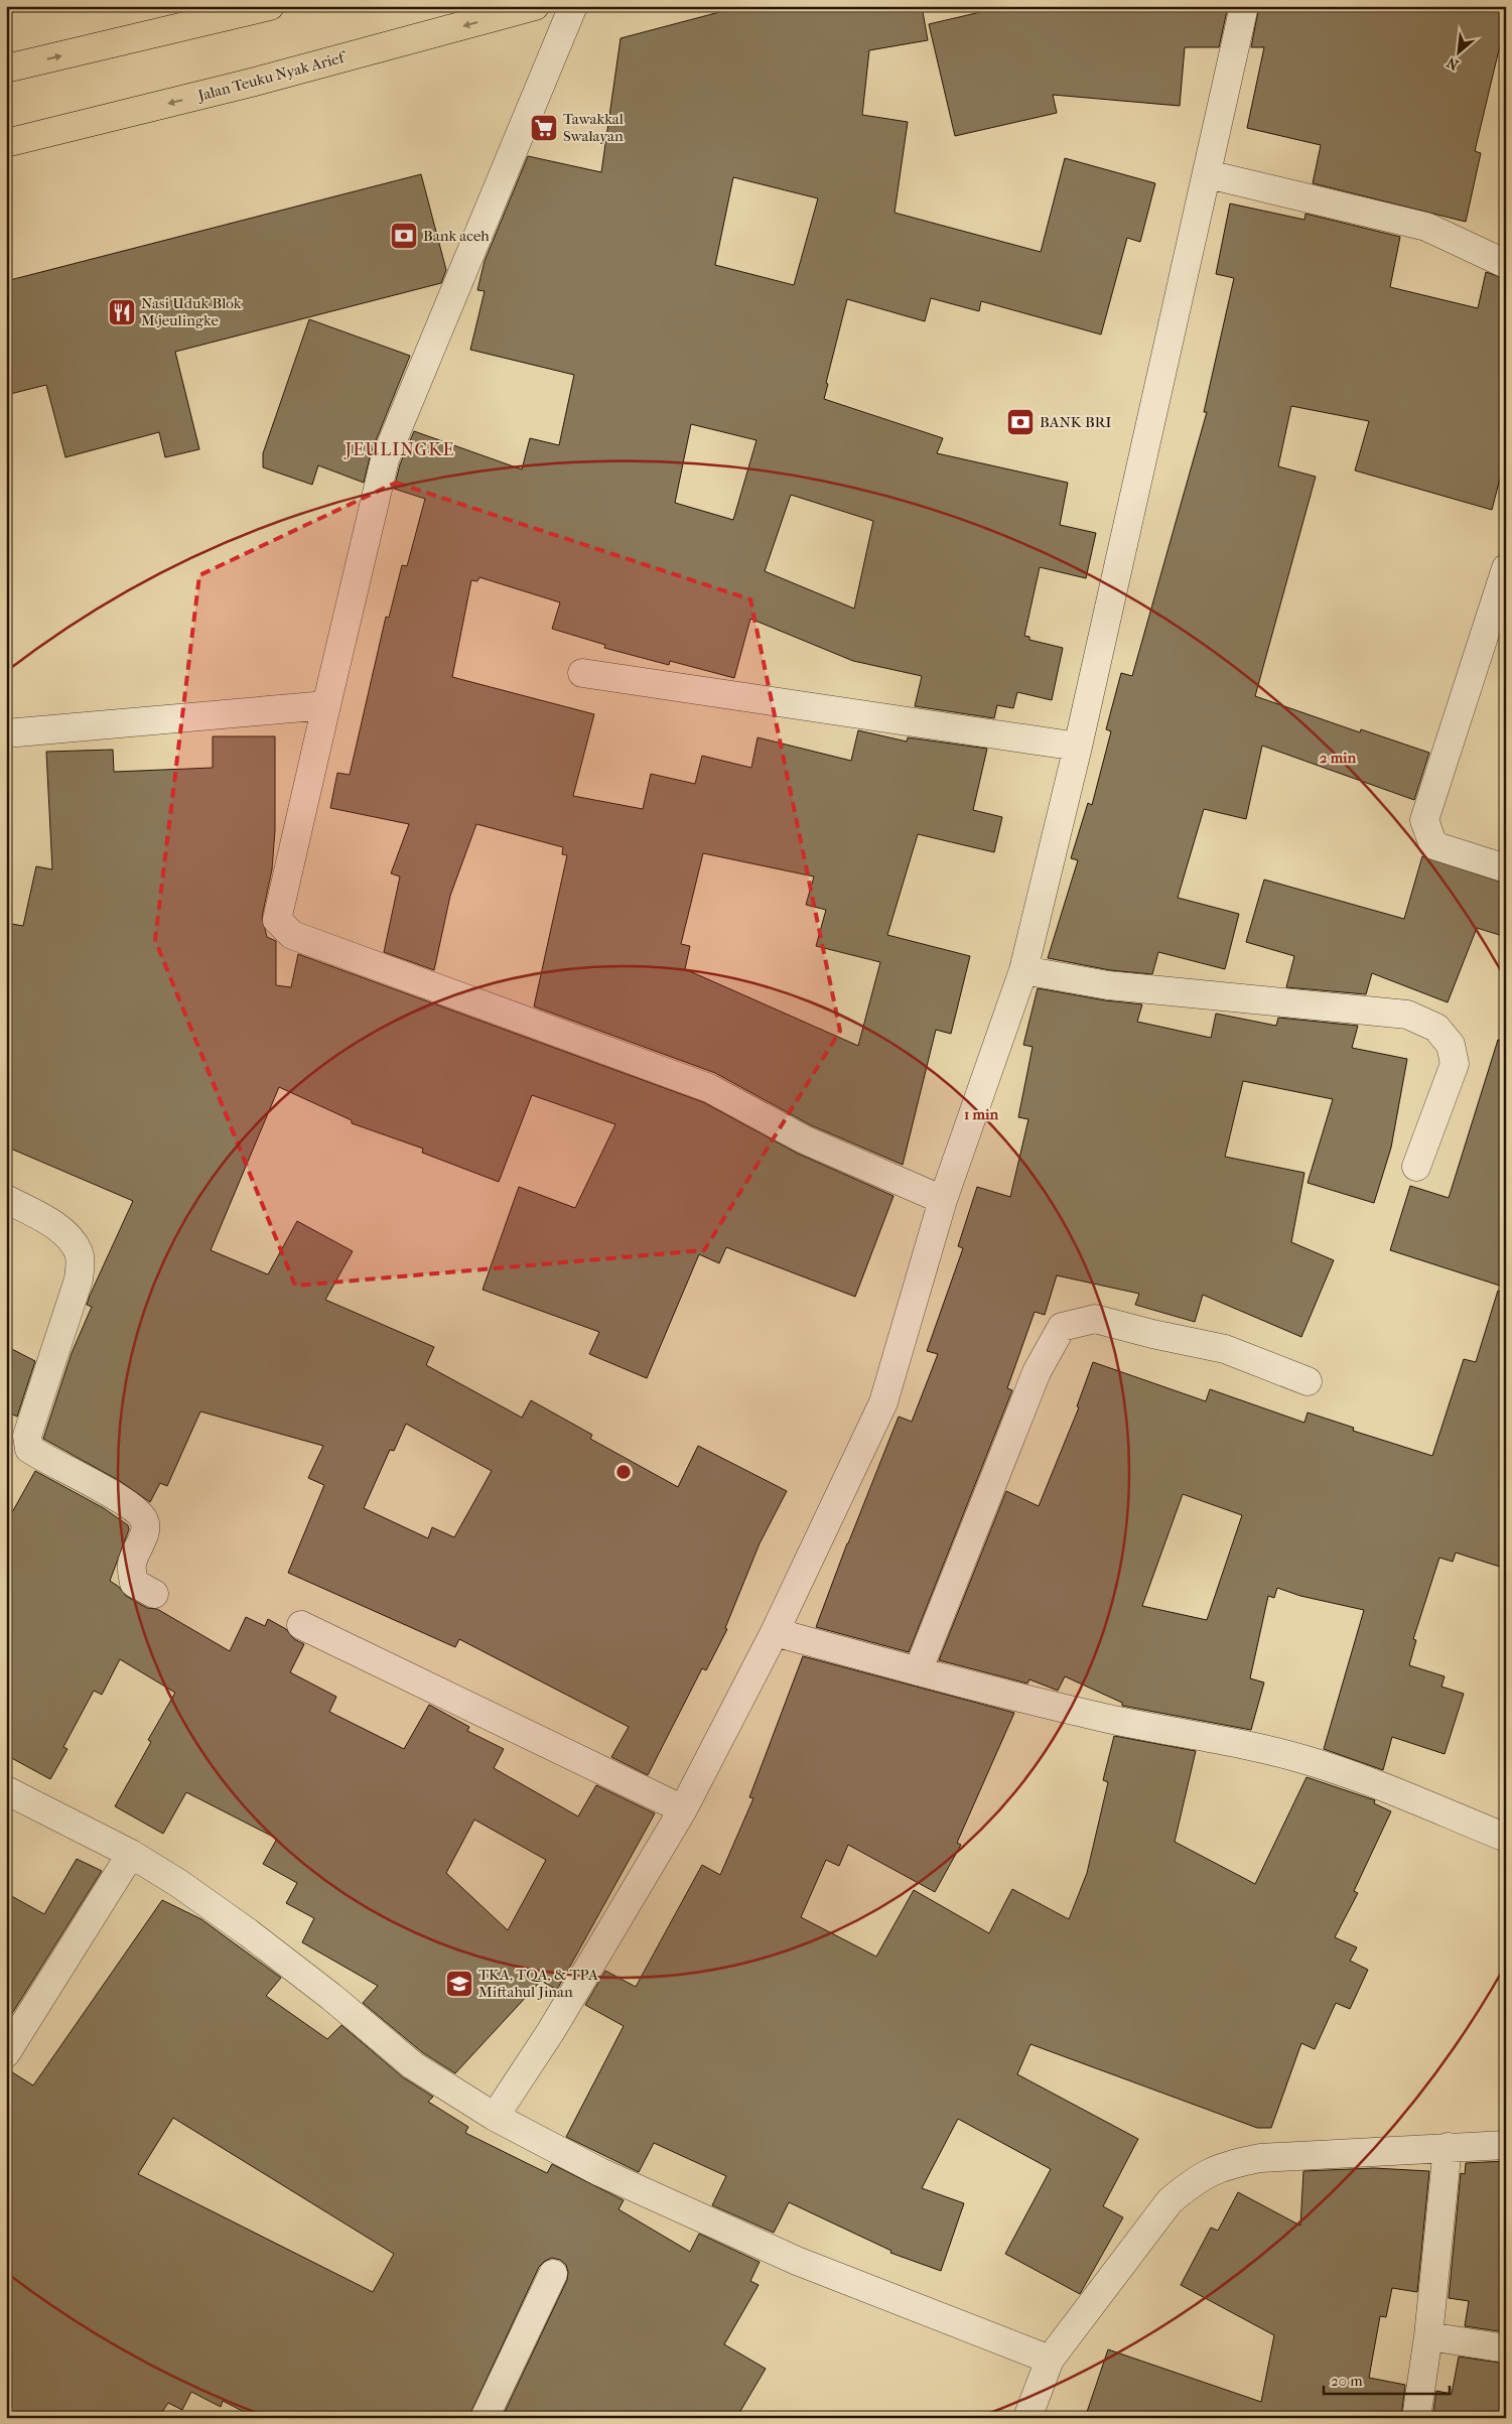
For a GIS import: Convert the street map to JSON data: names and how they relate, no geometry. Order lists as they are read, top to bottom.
{
  "streets": {
    "highway": ["Jalan Teuku Nyak Arief"]
  },
  "districts": ["JEULINGKE"],
  "places": {
    "supermarket": ["Tawakkal Swalayan"],
    "bank": ["Bank aceh", "BANK BRI"],
    "restaurant": ["Nasi Uduk Blok M jeulingke"],
    "school or university": ["TKA, TQA, & TPA Miftahul Jinan"]
  },
  "scale_bar": "20 m",
  "north": "bottom left",
  "rings": ["2 min", "1 min"]
}
